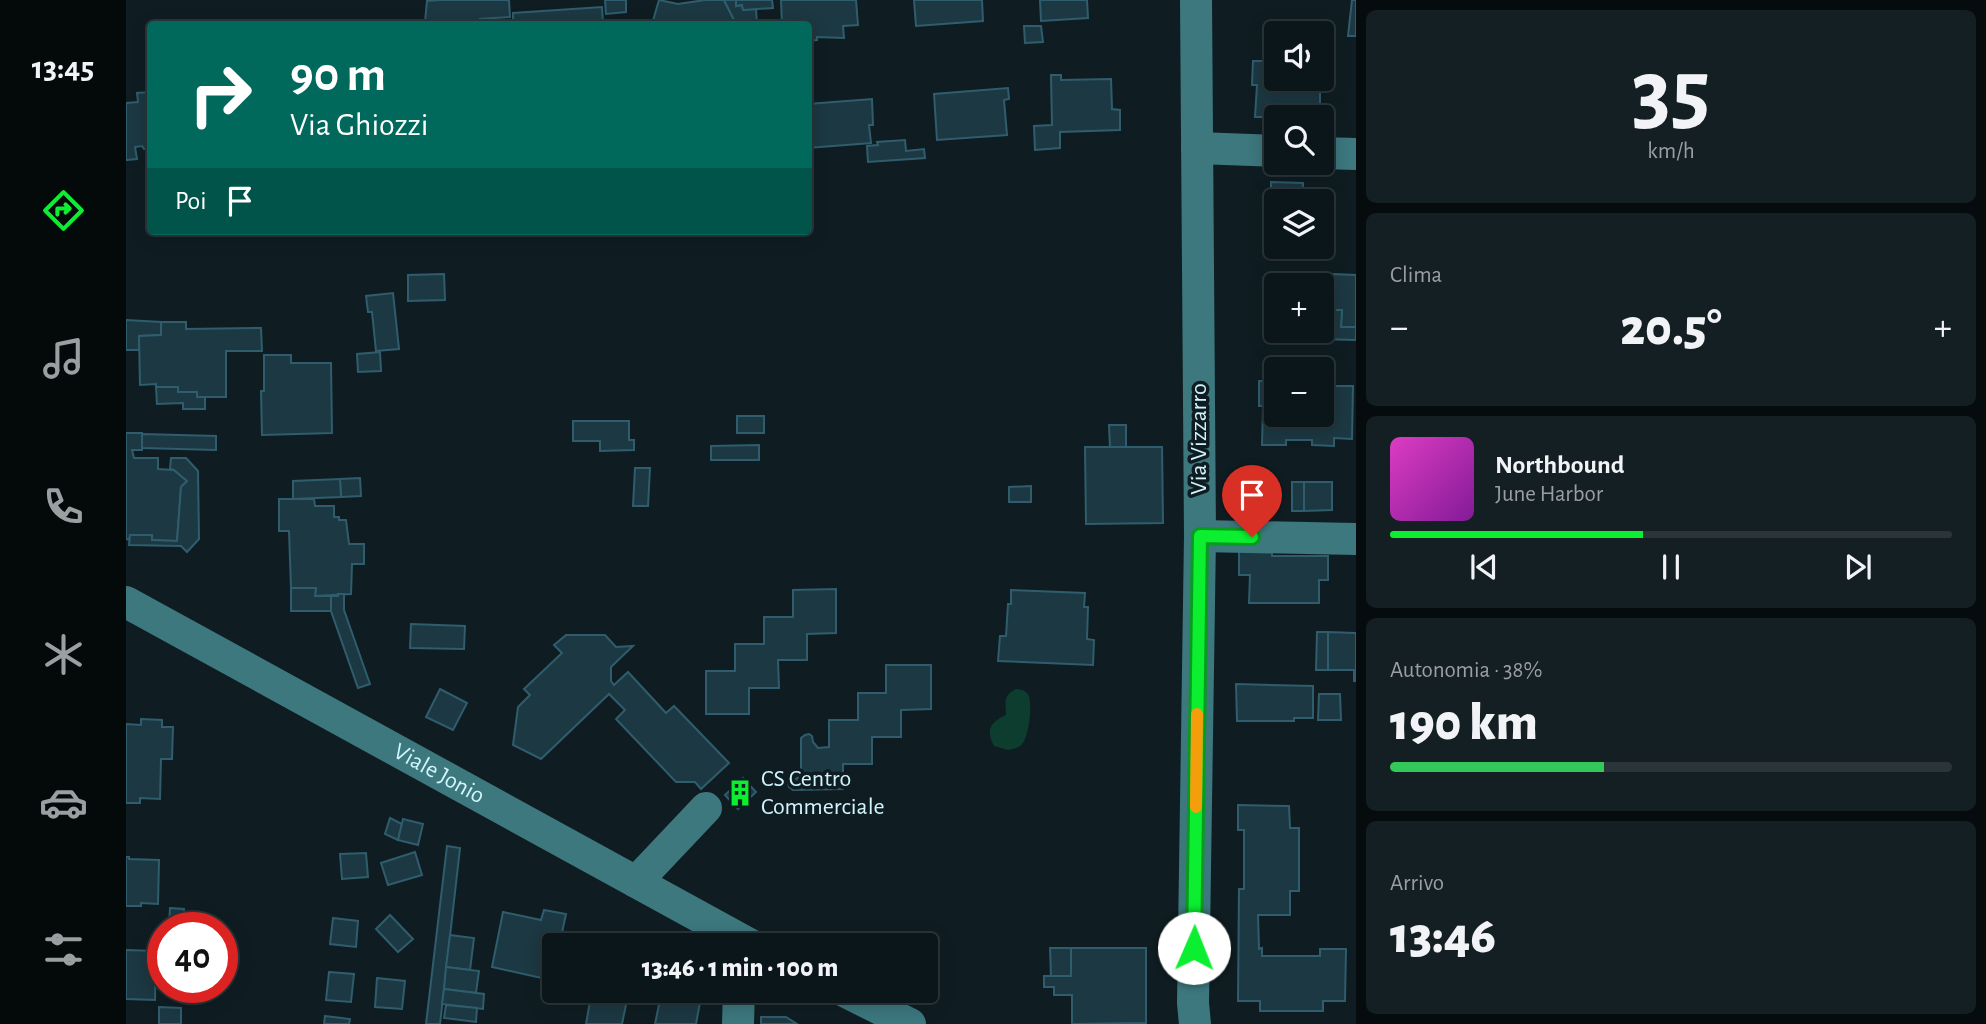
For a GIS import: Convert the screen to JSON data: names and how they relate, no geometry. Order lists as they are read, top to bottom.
{
  "streets": {
    "street": ["Via Vizzarro", "Viale Jonio"]
  },
  "places": {
    "building": ["CS Centro Commerciale"]
  },
  "page": {
    "tabs": "13:45",
    "tile": [
      ["35", "km/h"],
      "Clima",
      ["Autonomia · 38%", "190 km"],
      ["Arrivo", "13:46"]
    ],
    "map_buttons": ["+", "−"],
    "turn": ["90 m", "Via Ghiozzi"],
    "then": "Poi",
    "heat": ["−", "20.5°", "+"],
    "song": ["Northbound", "June Harbor"],
    "limit": "40",
    "trip": "13:46 · 1 min · 100 m"
  }
}
